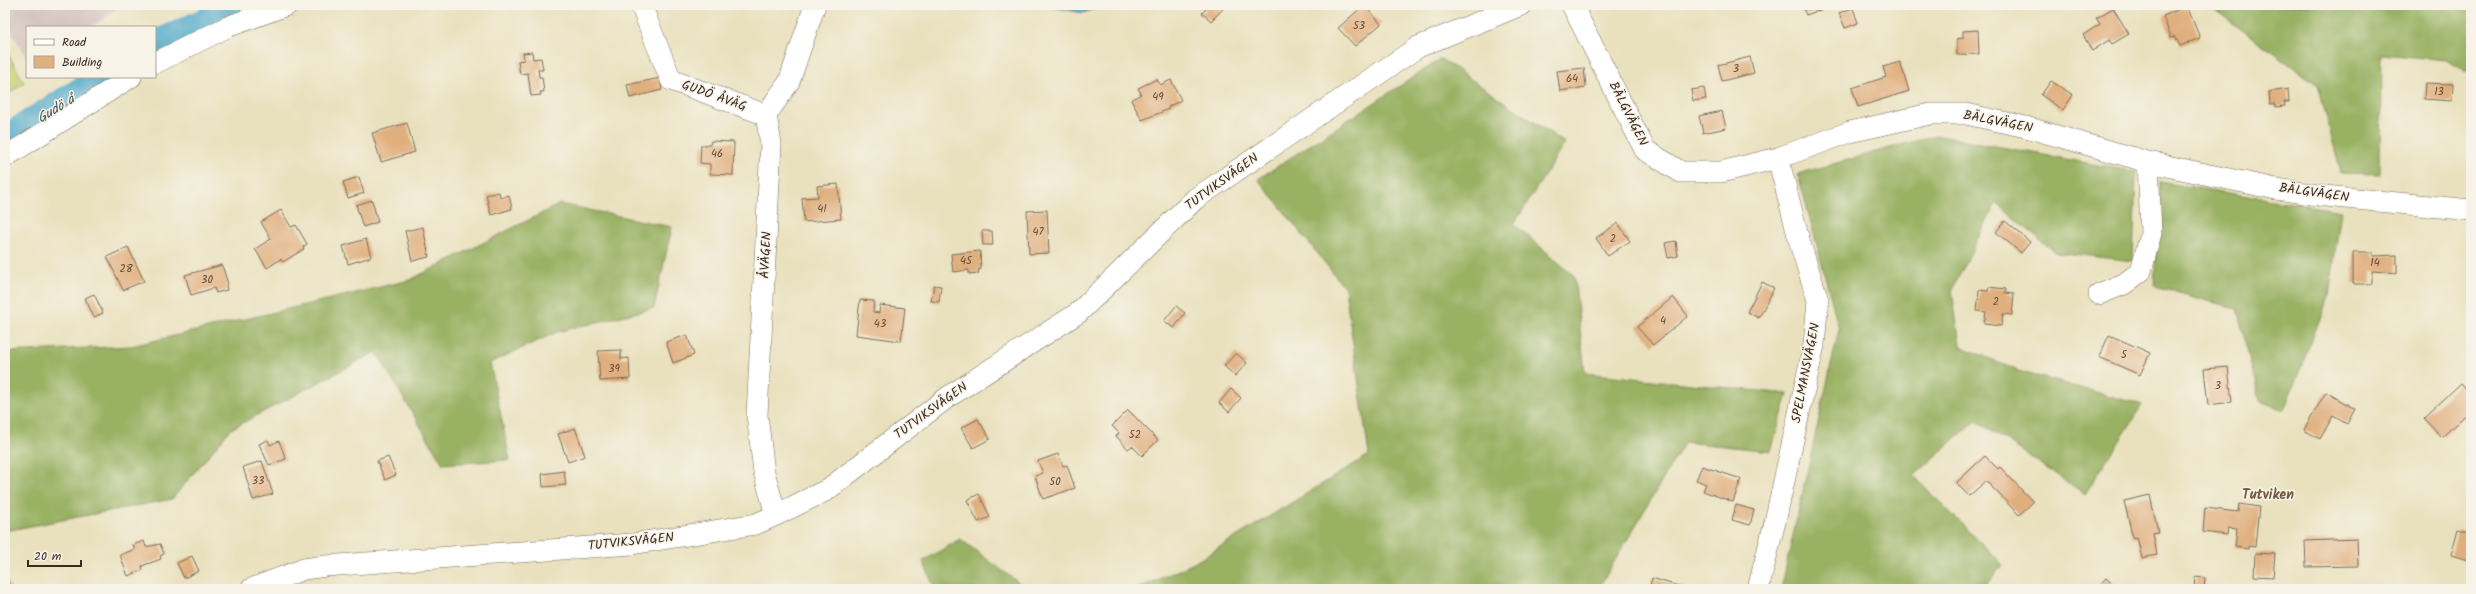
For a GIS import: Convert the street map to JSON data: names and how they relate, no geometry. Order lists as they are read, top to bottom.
{
  "streets": {
    "street": [
      "GUDÖ ÅVÄG",
      "BÄLGVÄGEN",
      "TUTVIKSVÄGEN",
      "ÅVÄGEN",
      "SPELMANSVÄGEN"
    ]
  },
  "crossings": [
    ["GUDÖ ÅVÄG", "ÅVÄGEN"],
    ["BÄLGVÄGEN", "SPELMANSVÄGEN"],
    ["TUTVIKSVÄGEN", "ÅVÄGEN"]
  ],
  "districts": ["Tutviken"],
  "water": ["Gudö å"],
  "house_numbers": [
    "53",
    "3",
    "64",
    "13",
    "49",
    "46",
    "41",
    "47",
    "2",
    "45",
    "14",
    "28",
    "30",
    "2",
    "4",
    "43",
    "5",
    "39",
    "3",
    "52",
    "33",
    "50"
  ],
  "legend": ["Road", "Building"],
  "scale_bar": "20 m"
}
